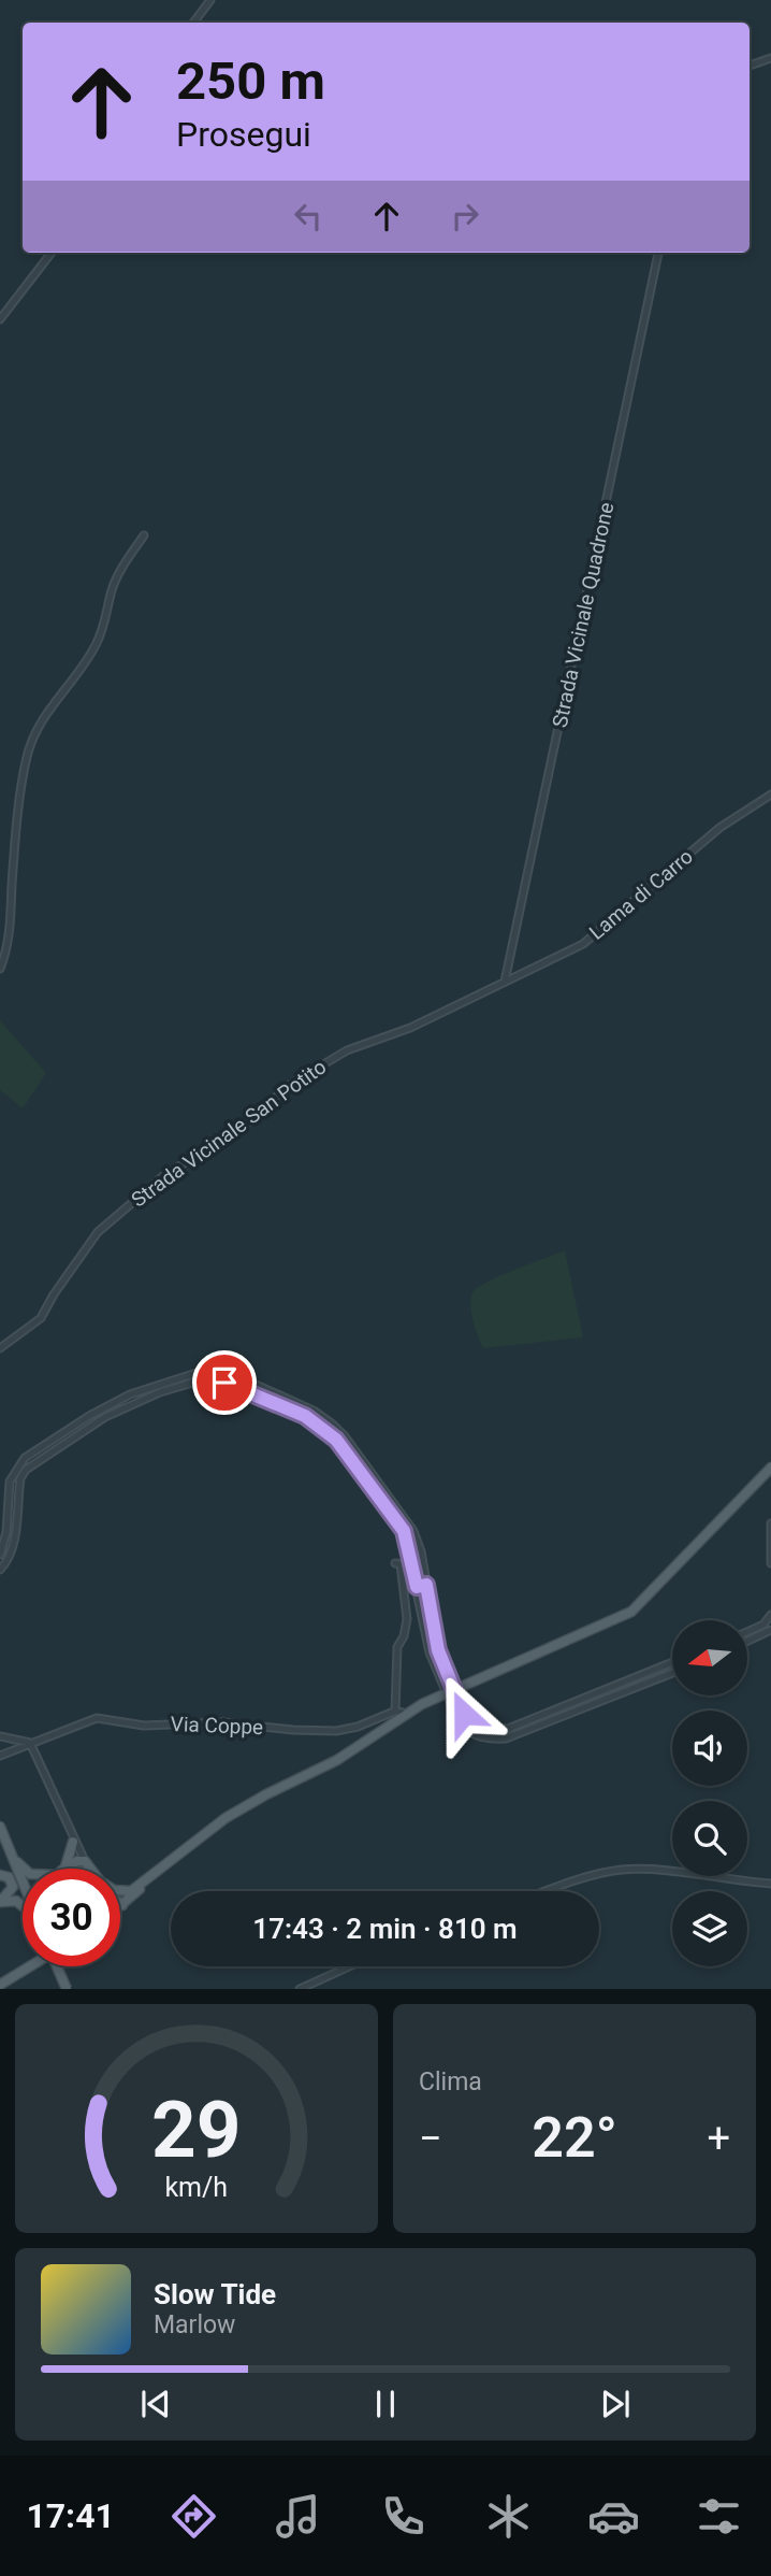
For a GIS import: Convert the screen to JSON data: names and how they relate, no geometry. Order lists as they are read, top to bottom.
{
  "streets": {
    "street": [
      "Strada Vicinale Quadrone",
      "Lama di Carro",
      "Strada Vicinale San Potito",
      "Via Coppe"
    ]
  },
  "crossings": [
    ["Strada Vicinale Quadrone", "Lama di Carro"],
    ["Strada Vicinale Quadrone", "Strada Vicinale San Potito"],
    ["Lama di Carro", "Strada Vicinale San Potito"]
  ],
  "north": "left",
  "page": {
    "turn": ["250 m", "Prosegui"],
    "limit": "30",
    "trip": "17:43 · 2 min · 810 m",
    "tile": "Clima",
    "heat": ["−", "22°", "+"],
    "song": ["Slow Tide", "Marlow"],
    "tabs": "17:41",
    "gauge": ["29", "km/h"]
  }
}
